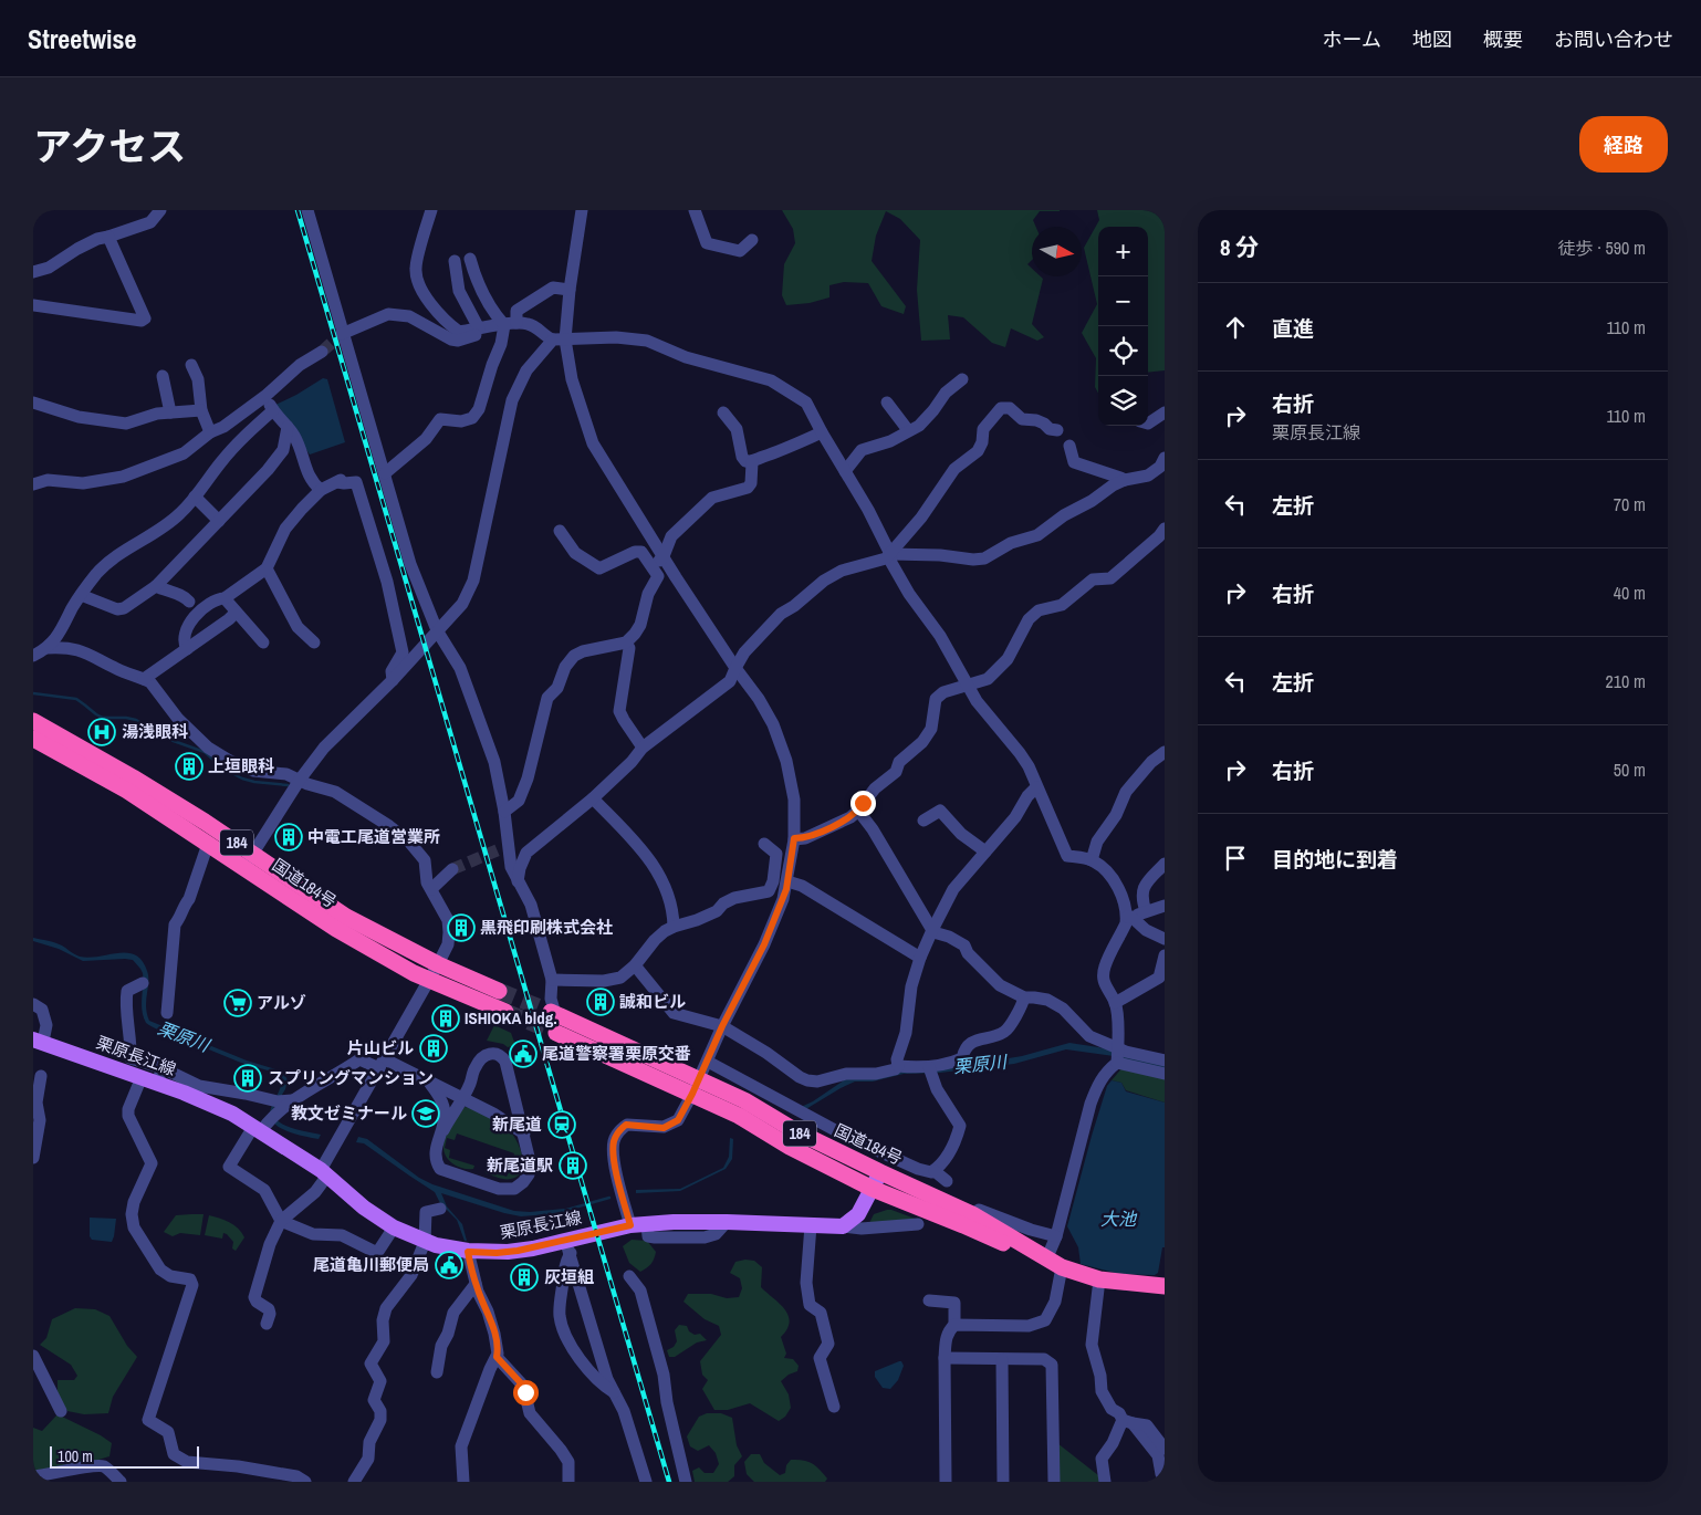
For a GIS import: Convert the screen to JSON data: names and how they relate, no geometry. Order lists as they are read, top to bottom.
{
  "streets": {
    "highway": ["184", "国道184号"],
    "main road": ["栗原長江線"]
  },
  "water": ["栗原川", "大池"],
  "places": {
    "hospital": ["湯浅眼科"],
    "building": [
      "上垣眼科",
      "中電工尾道営業所",
      "黒飛印刷株式会社",
      "誠和ビル",
      "ISHIOKA bldg.",
      "片山ビル",
      "スプリングマンション",
      "新尾道駅",
      "灰垣組"
    ],
    "supermarket": ["アルゾ"],
    "public building": ["尾道警察署栗原交番", "尾道亀川郵便局"],
    "school or university": ["教文ゼミナール"],
    "station": ["新尾道"]
  },
  "scale_bar": "100 m",
  "north": "right",
  "page": {
    "header": "Streetwise",
    "nav": [
      "ホーム",
      "地図",
      "概要",
      "お問い合わせ"
    ],
    "title": "アクセス",
    "buttons": "経路",
    "heading": ["8 分", "徒歩 · 590 m"],
    "map_buttons": ["+", "−"],
    "list": [
      ["直進", "110 m"],
      ["右折", "栗原長江線", "110 m"],
      ["左折", "70 m"],
      ["右折", "40 m"],
      ["左折", "210 m"],
      ["右折", "50 m"],
      "目的地に到着"
    ],
    "scale": "100 m"
  }
}
